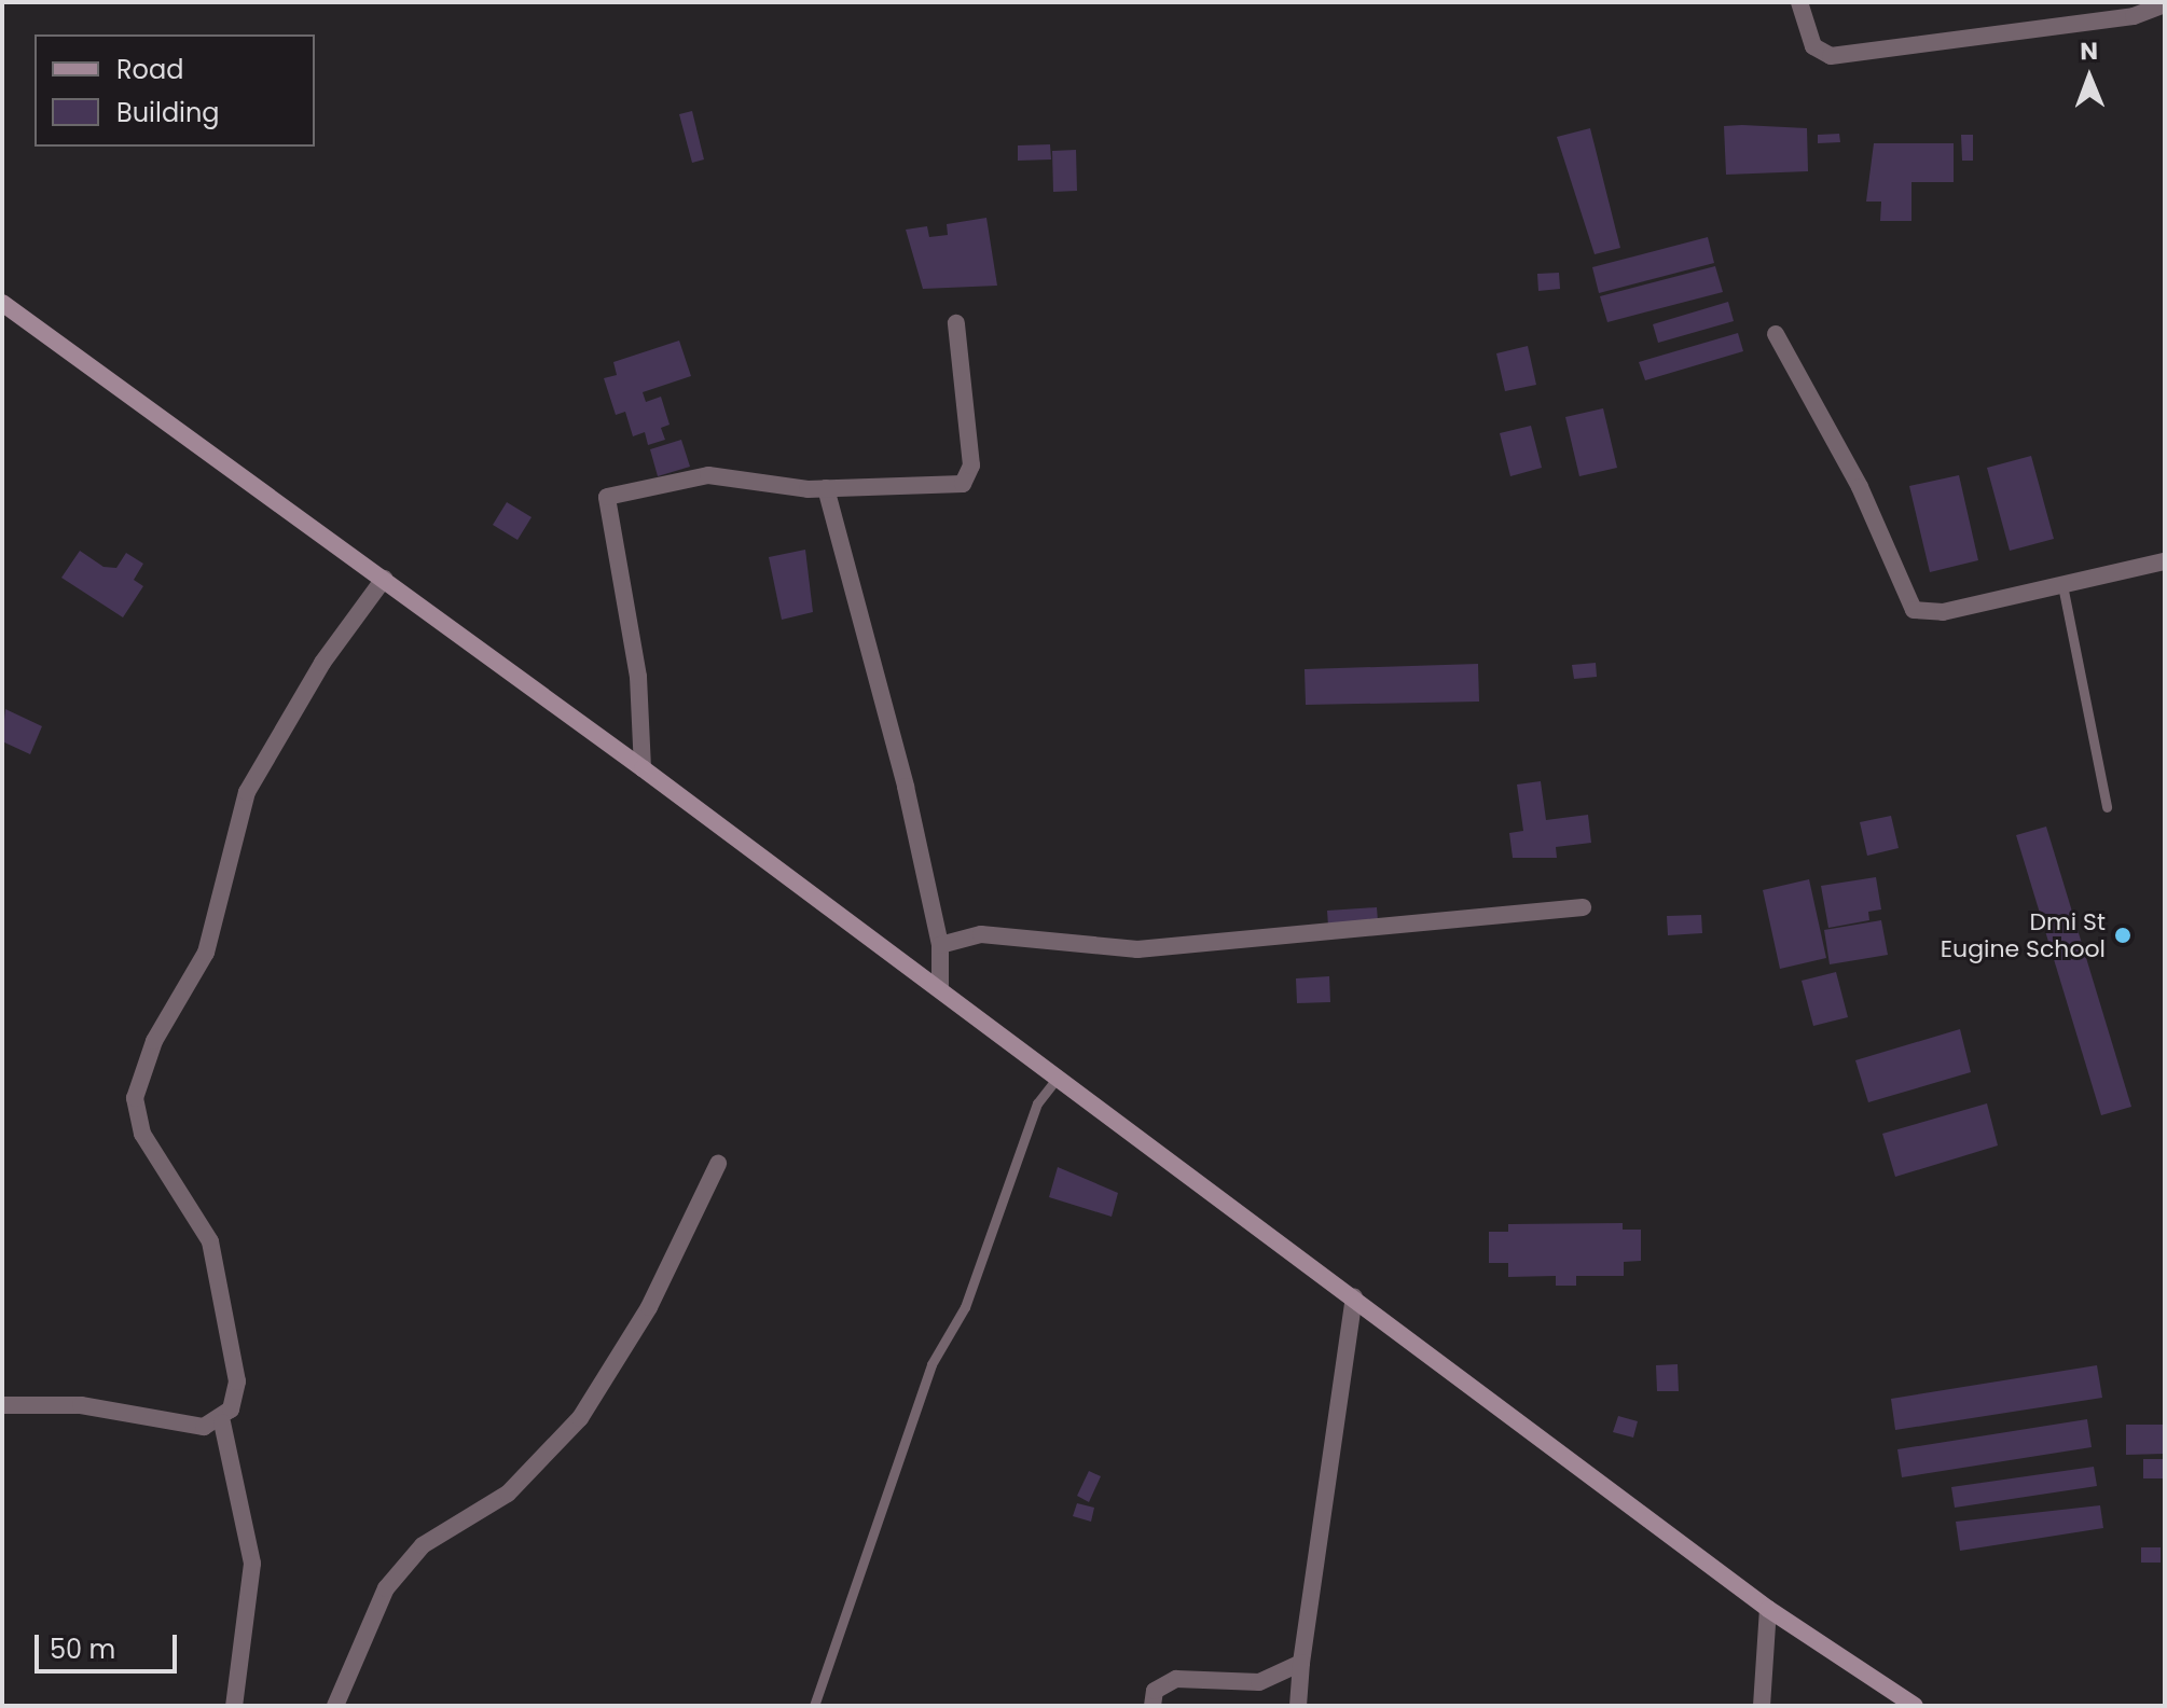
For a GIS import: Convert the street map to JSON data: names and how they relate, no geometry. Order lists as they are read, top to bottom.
{
  "places": ["Dmi St Eugine School"],
  "legend": ["Road", "Building"],
  "scale_bar": "50 m",
  "north": "top"
}
